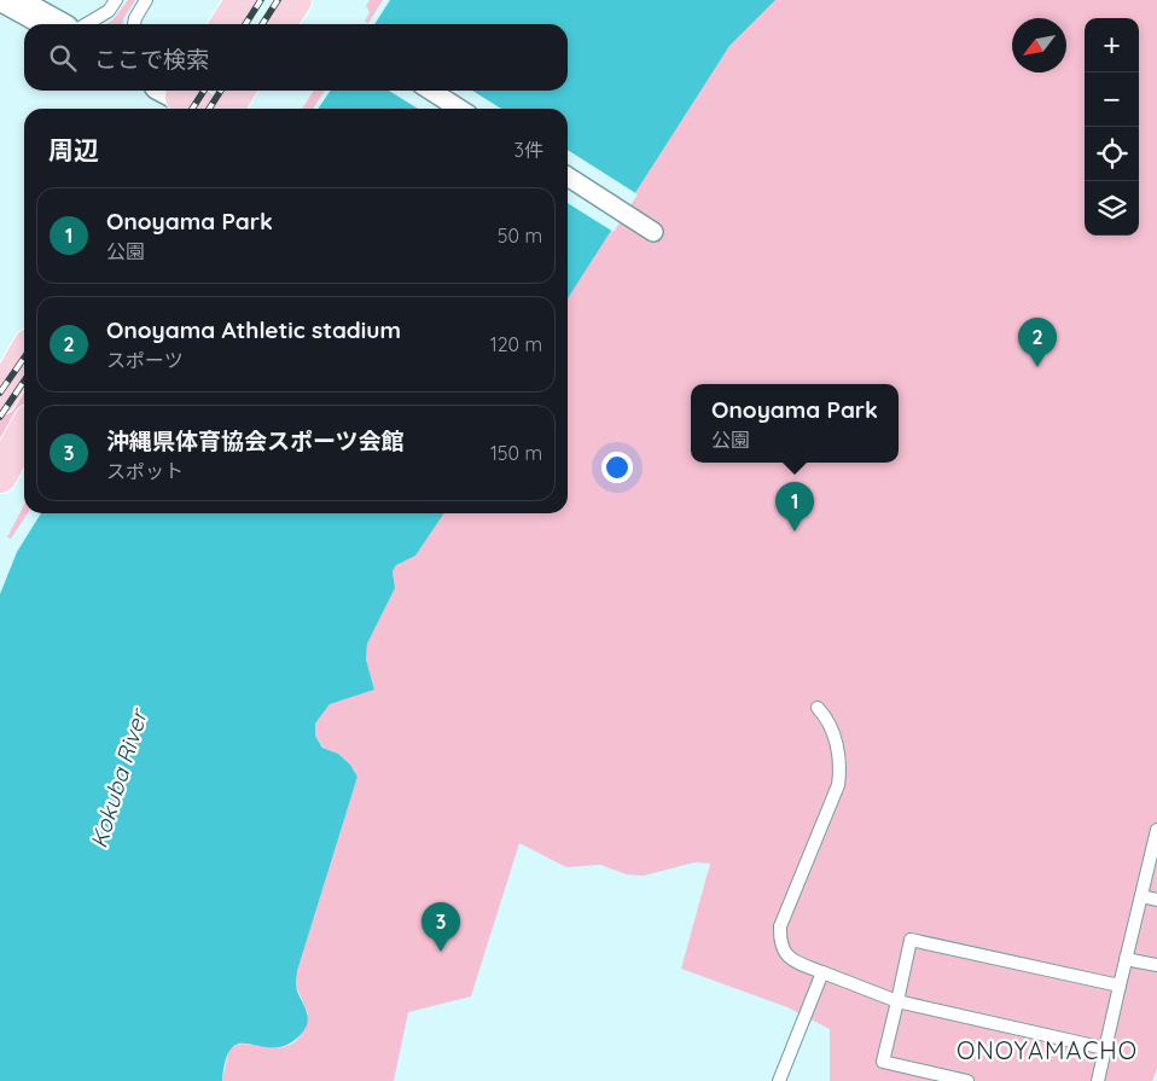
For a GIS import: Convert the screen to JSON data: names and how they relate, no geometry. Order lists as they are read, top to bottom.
{
  "districts": ["ONOYAMACHO"],
  "water": ["Kokuba River"],
  "north": "bottom left",
  "page": {
    "map_buttons": ["+", "−"],
    "search": "ここで検索",
    "heading": ["周辺", "3件"],
    "list": [
      {
        "mark": "1",
        "name": "Onoyama Park",
        "note": "公園",
        "value": "50 m"
      },
      {
        "mark": "2",
        "name": "Onoyama Athletic stadium",
        "note": "スポーツ",
        "value": "120 m"
      },
      {
        "mark": "3",
        "name": "沖縄県体育協会スポーツ会館",
        "note": "スポット",
        "value": "150 m"
      }
    ],
    "pins": ["2", "1", "3"],
    "popup": ["Onoyama Park", "公園"]
  }
}
